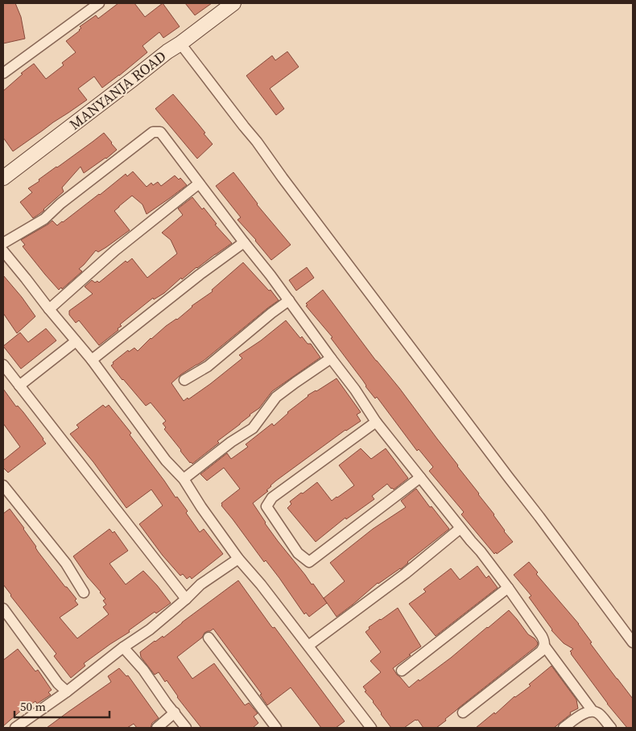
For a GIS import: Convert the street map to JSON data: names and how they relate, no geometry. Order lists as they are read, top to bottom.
{
  "streets": {
    "main road": ["MANYANJA ROAD"]
  },
  "scale_bar": "50 m"
}
